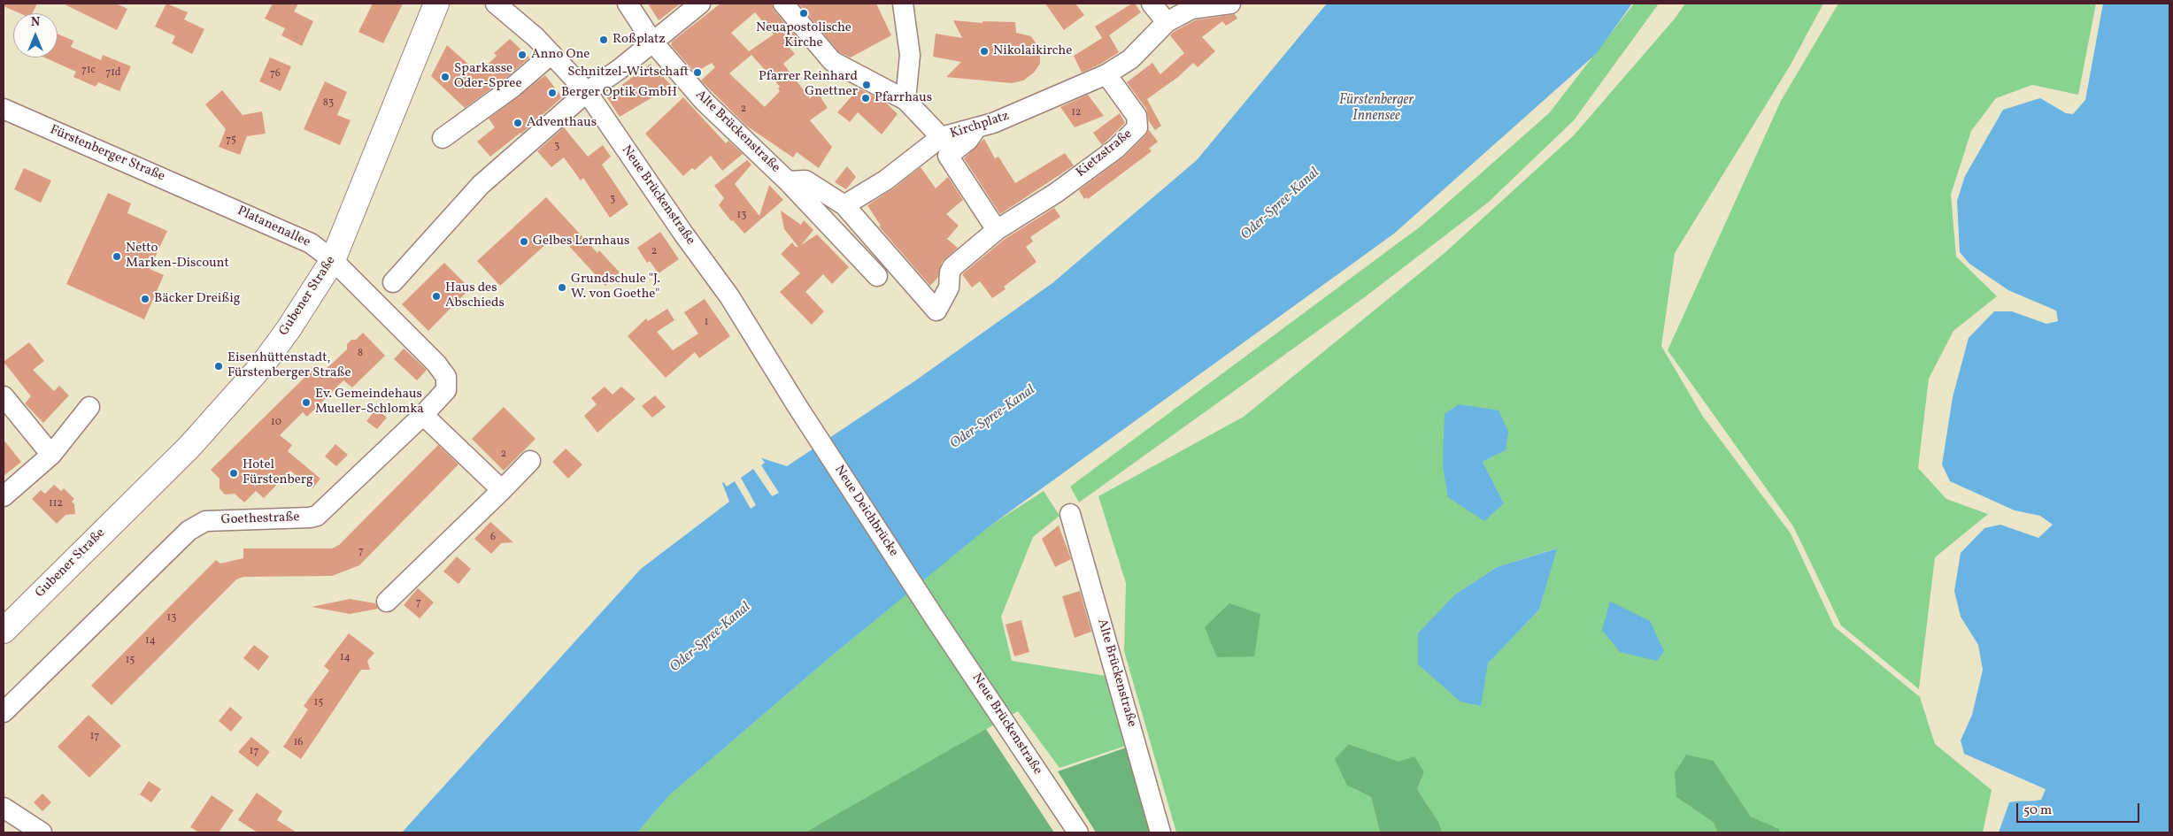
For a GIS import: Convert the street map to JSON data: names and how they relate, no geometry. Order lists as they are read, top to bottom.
{
  "streets": {
    "main road": ["Gubener Straße"],
    "street": [
      "Kirchplatz",
      "Alte Brückenstraße",
      "Fürstenberger Straße",
      "Kietzstraße",
      "Neue Brückenstraße",
      "Platanenallee",
      "Neue Deichbrücke",
      "Goethestraße"
    ]
  },
  "crossings": [
    ["Kirchplatz", "Kietzstraße"],
    ["Alte Brückenstraße", "Kietzstraße"],
    ["Fürstenberger Straße", "Platanenallee"],
    ["Neue Brückenstraße", "Neue Deichbrücke"],
    ["Platanenallee", "Gubener Straße"],
    ["Platanenallee", "Goethestraße"],
    ["Gubener Straße", "Goethestraße"]
  ],
  "water": ["Fürstenberger Innensee", "Oder-Spree-Kanal"],
  "places": [
    "Neuapostolische Kirche",
    "Roßplatz",
    "Nikolaikirche",
    "Anno One",
    "Schnitzel-Wirtschaft",
    "Sparkasse Oder-Spree",
    "Pfarrer Reinhard Gnettner",
    "Berger Optik GmbH",
    "Pfarrhaus",
    "Adventhaus",
    "Gelbes Lernhaus",
    "Netto Marken-Discount",
    "Grundschule \"J. W. von Goethe\"",
    "Haus des Abschieds",
    "Bäcker Dreißig",
    "Eisenhüttenstadt, Fürstenberger Straße",
    "Ev. Gemeindehaus Mueller-Schlomka",
    "Hotel Fürstenberg"
  ],
  "house_numbers": [
    "71c",
    "71d",
    "76",
    "83",
    "2",
    "12",
    "75",
    "3",
    "3",
    "13",
    "2",
    "1",
    "8",
    "10",
    "2",
    "112",
    "6",
    "7",
    "7",
    "13",
    "14",
    "14",
    "15",
    "15",
    "17",
    "16",
    "17"
  ],
  "scale_bar": "50 m",
  "north": "top"
}
